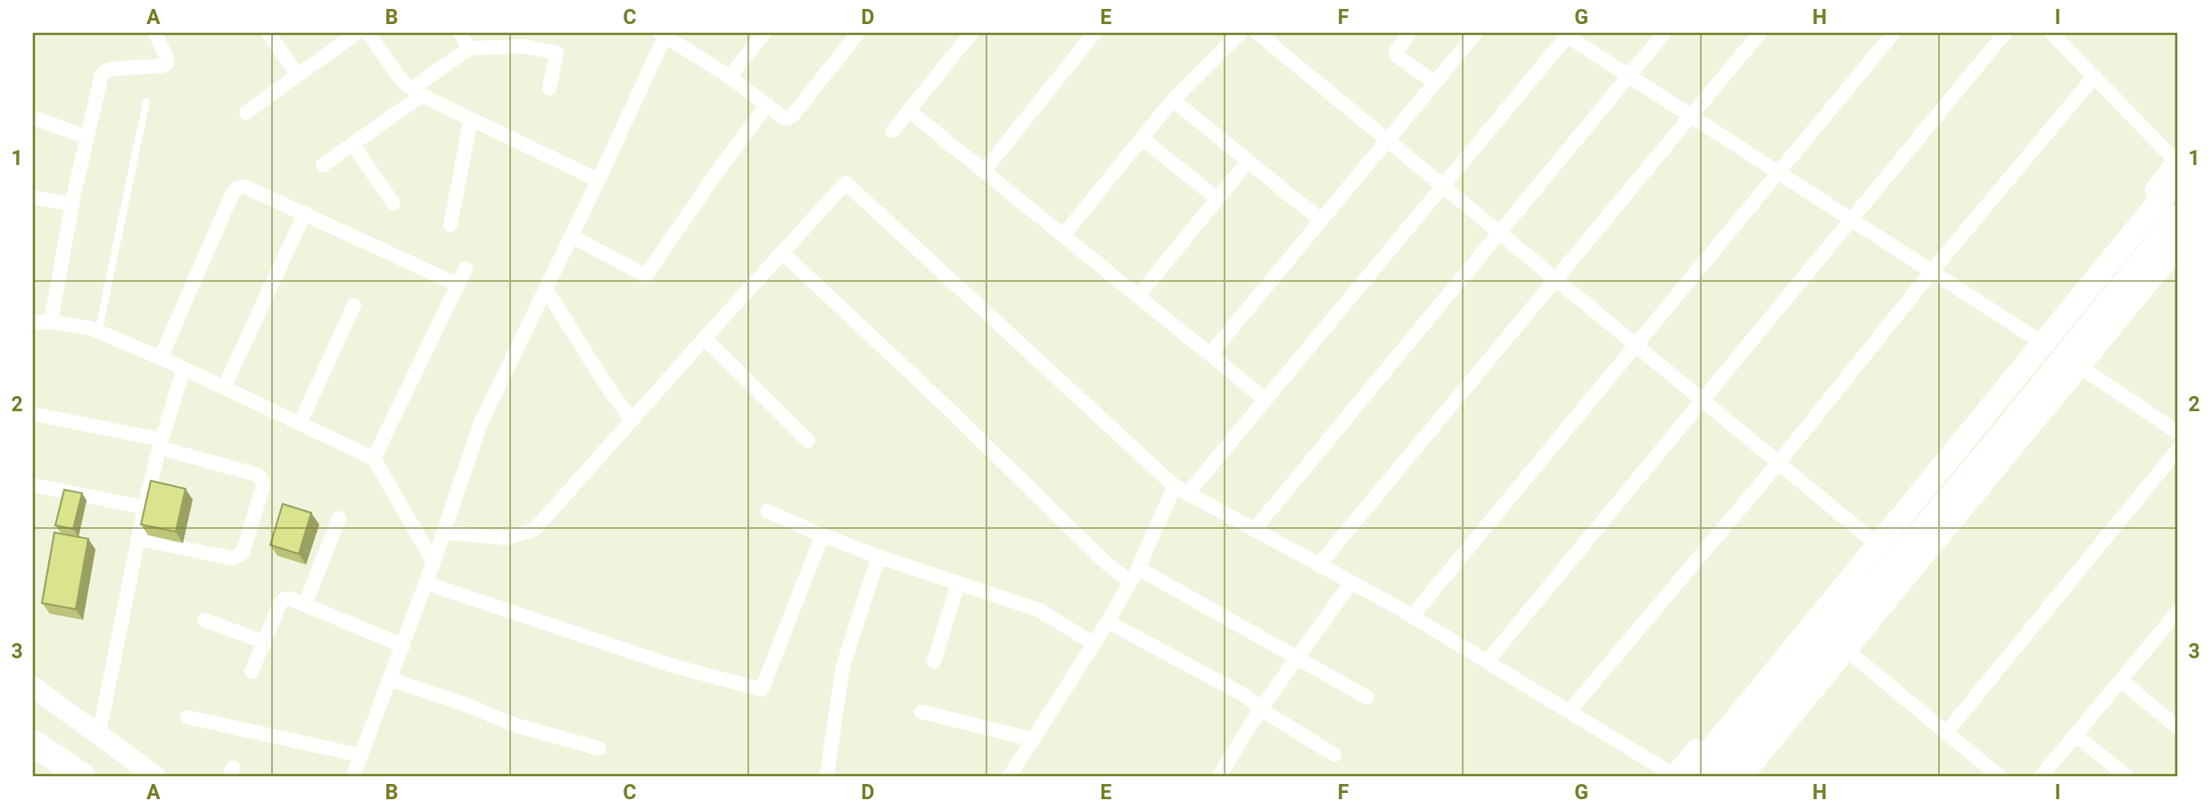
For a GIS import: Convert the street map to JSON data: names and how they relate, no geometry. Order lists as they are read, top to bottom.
{
  "grid": {
    "columns": [
      "A",
      "B",
      "C",
      "D",
      "E",
      "F",
      "G",
      "H",
      "I"
    ],
    "rows": ["1", "2", "3"]
  }
}
